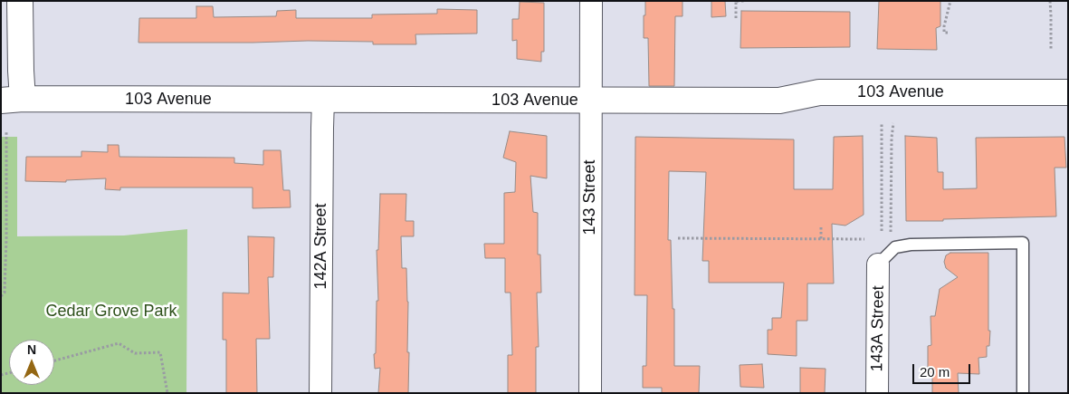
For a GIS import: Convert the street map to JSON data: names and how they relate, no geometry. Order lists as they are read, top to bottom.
{
  "streets": {
    "street": [
      "103 Avenue",
      "143 Street",
      "142A Street",
      "143A Street"
    ]
  },
  "crossings": [
    ["103 Avenue", "143 Street"],
    ["103 Avenue", "142A Street"]
  ],
  "parks": ["Cedar Grove Park"],
  "scale_bar": "20 m",
  "north": "top"
}
